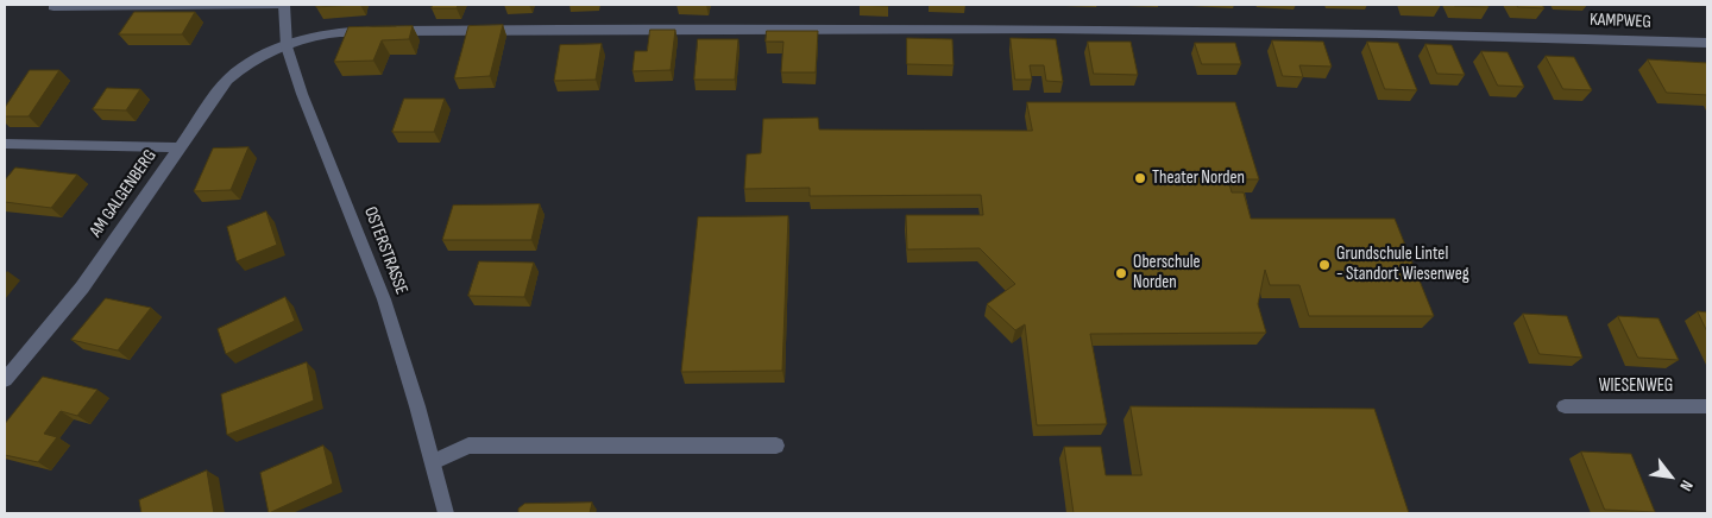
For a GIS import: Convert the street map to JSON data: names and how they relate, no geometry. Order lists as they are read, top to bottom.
{
  "streets": {
    "street": [
      "KAMPWEG",
      "AM GALGENBERG",
      "OSTERSTRASSE",
      "WIESENWEG"
    ]
  },
  "crossings": [
    ["KAMPWEG", "AM GALGENBERG"],
    ["KAMPWEG", "OSTERSTRASSE"],
    ["AM GALGENBERG", "OSTERSTRASSE"]
  ],
  "places": ["Theater Norden", "Grundschule Lintel - Standort Wiesenweg", "Oberschule Norden"],
  "north": "bottom right"
}
